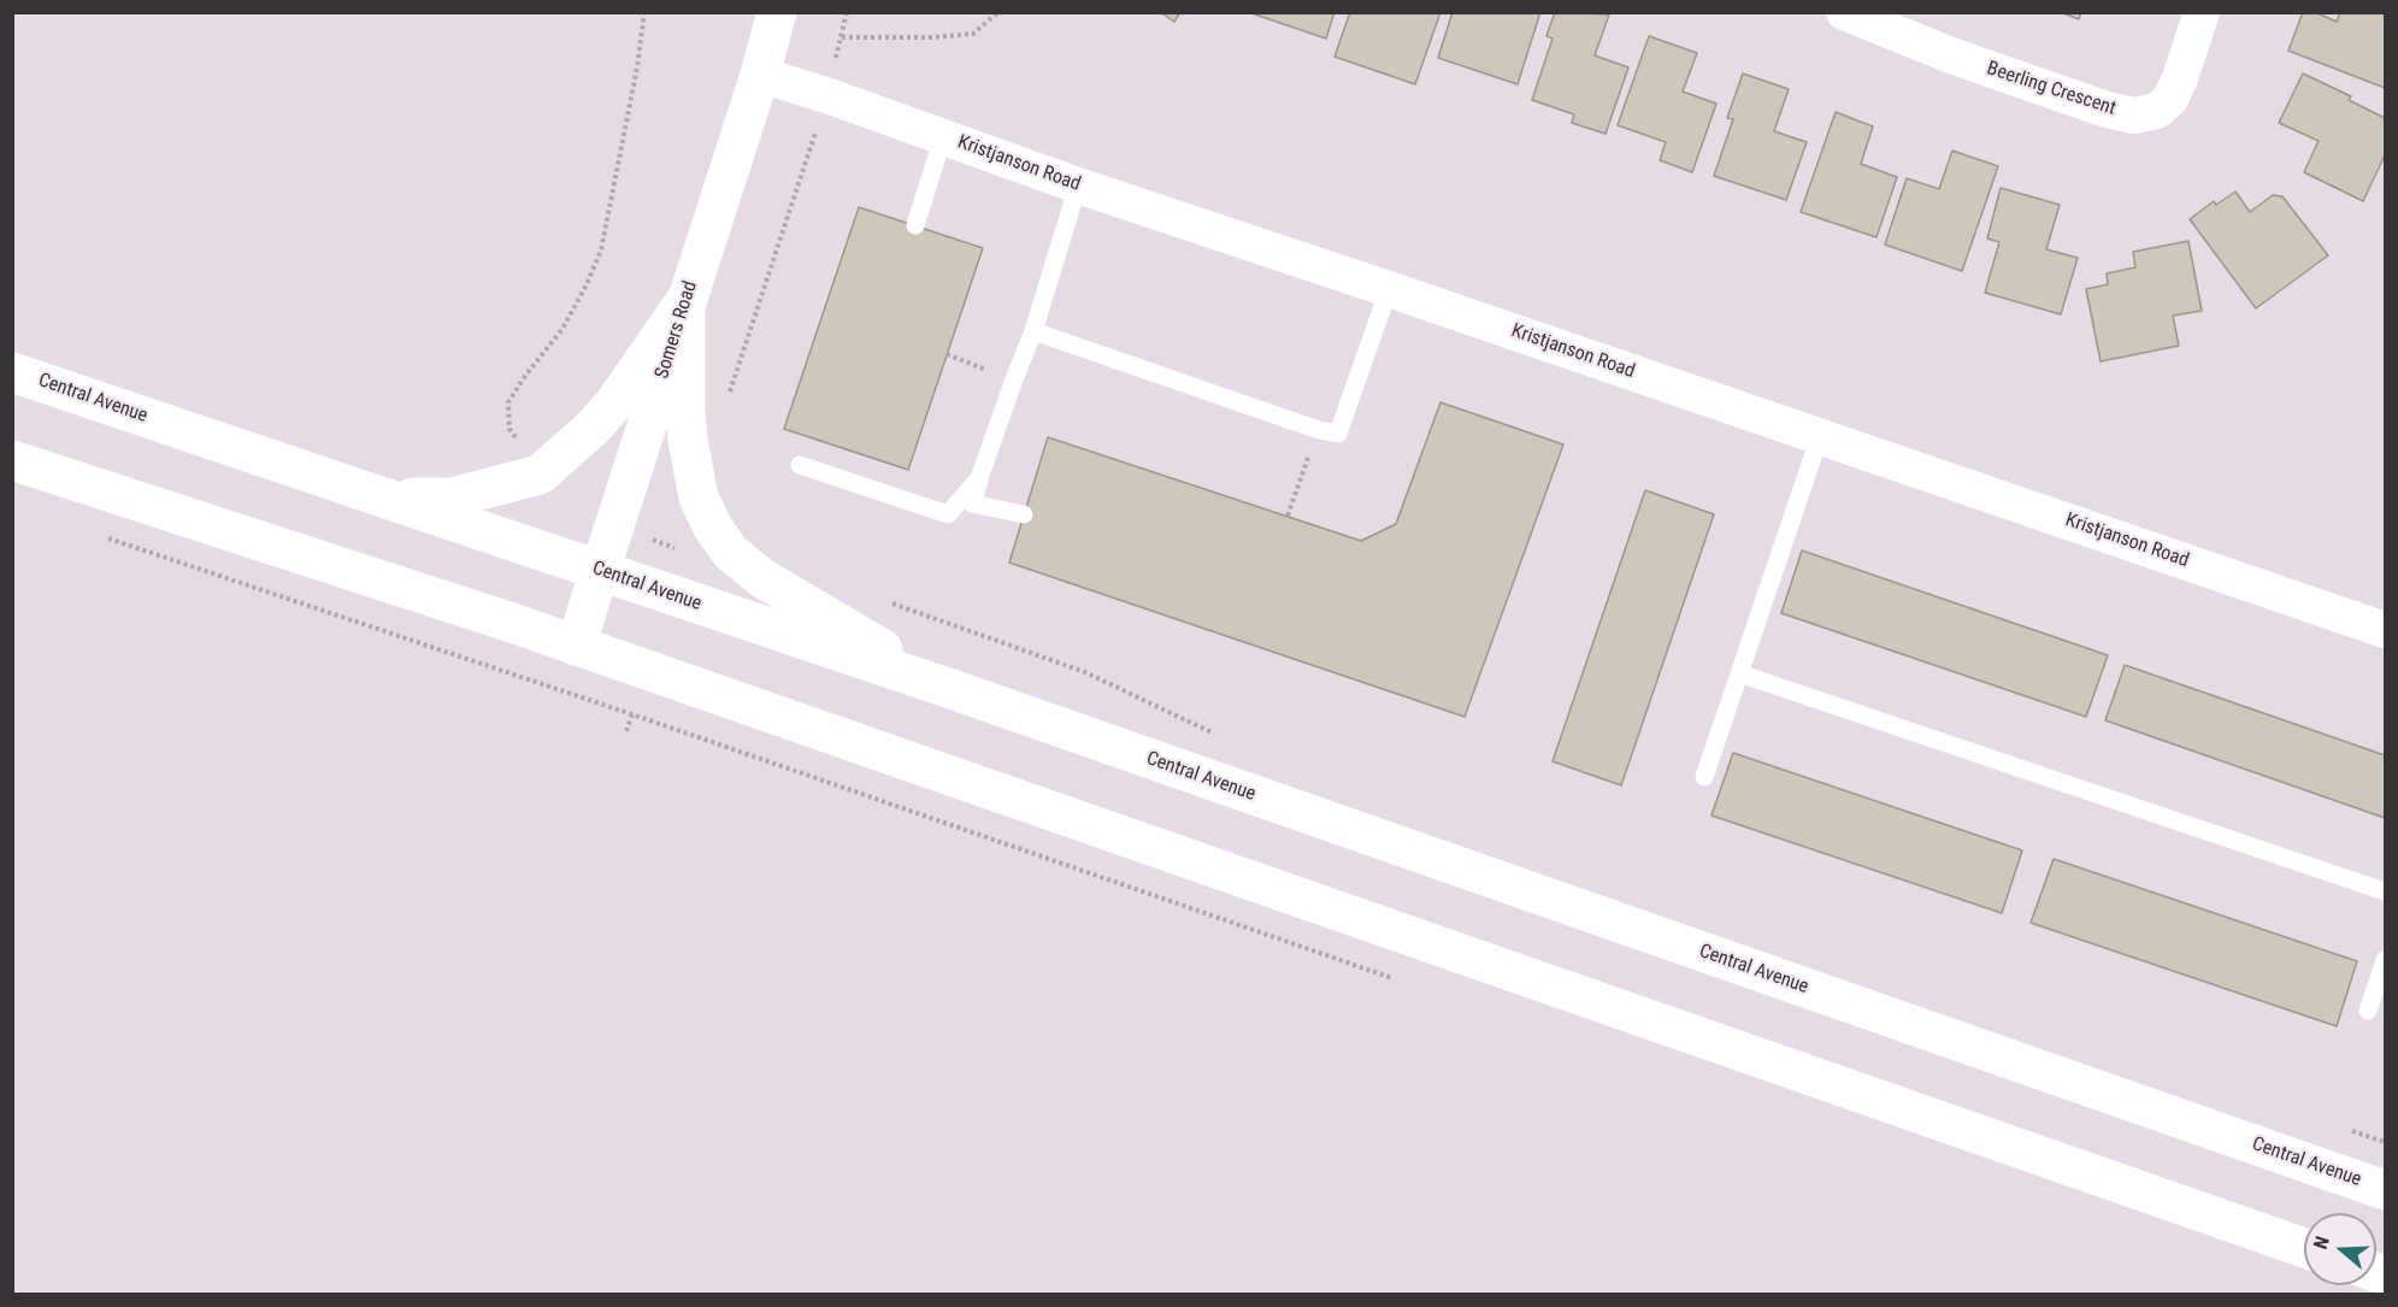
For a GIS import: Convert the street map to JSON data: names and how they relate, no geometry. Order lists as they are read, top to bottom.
{
  "streets": {
    "main road": ["Somers Road", "Central Avenue"],
    "street": ["Beerling Crescent", "Kristjanson Road"]
  },
  "crossings": [
    ["Kristjanson Road", "Somers Road"],
    ["Somers Road", "Central Avenue"]
  ],
  "north": "left"
}
